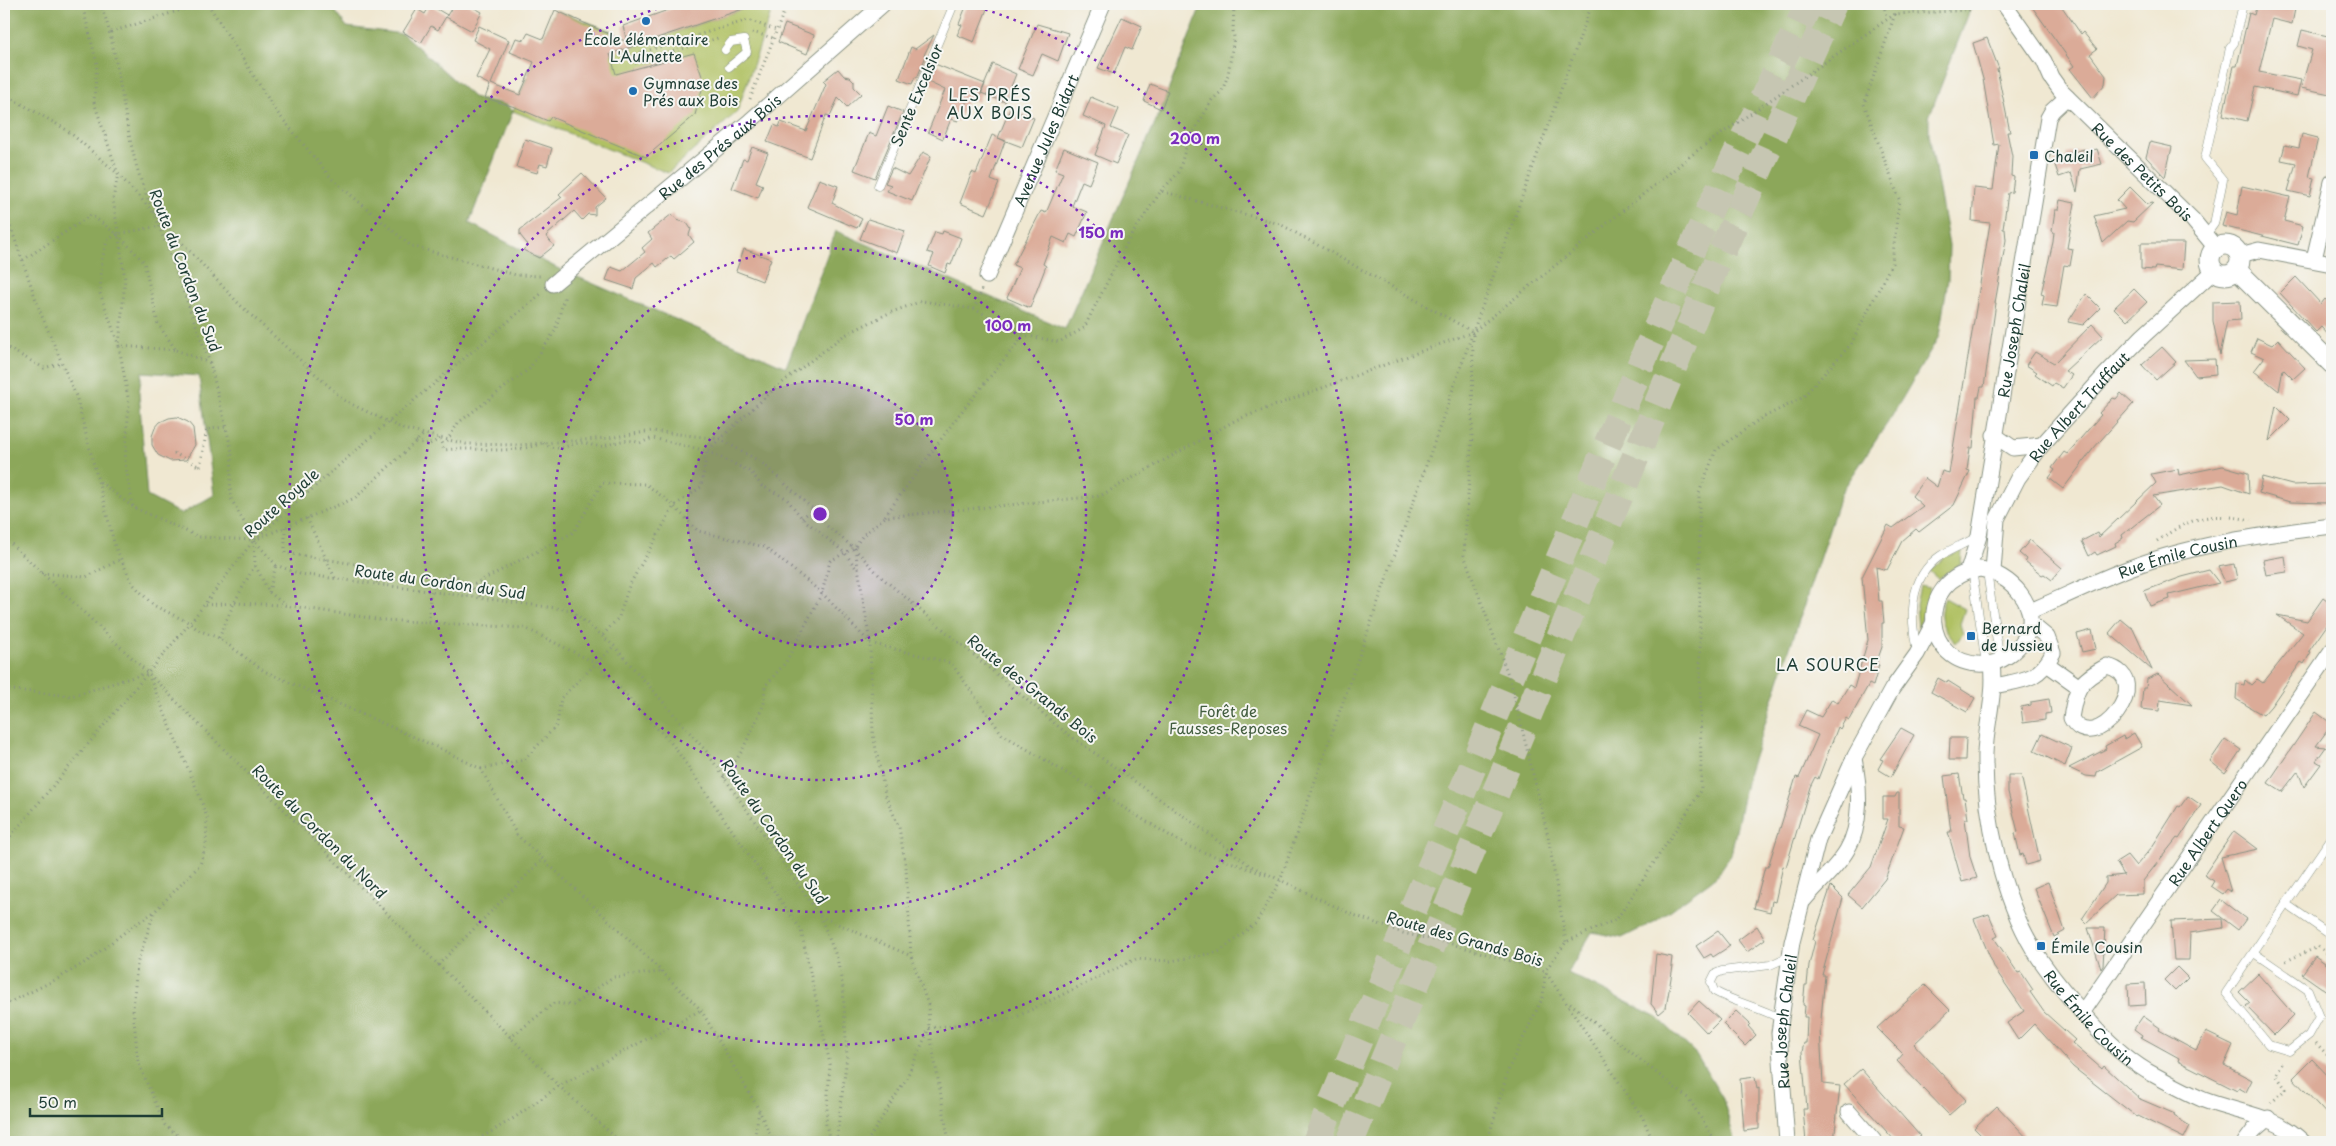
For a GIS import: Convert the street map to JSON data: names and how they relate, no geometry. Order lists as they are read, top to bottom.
{
  "streets": {
    "street": [
      "Avenue Jules Bidart",
      "Rue des Prés aux Bois",
      "Rue des Petits Bois",
      "Rue Joseph Chaleil",
      "Rue Albert Truffaut",
      "Rue Émile Cousin",
      "Rue Albert Quero"
    ],
    "lane": ["Sente Excelsior"],
    "path": [
      "Route du Cordon du Sud",
      "Route Royale",
      "Route des Grands Bois",
      "Route du Cordon du Nord"
    ]
  },
  "crossings": [
    ["Rue des Prés aux Bois", "Route Royale"],
    ["Rue des Petits Bois", "Rue Joseph Chaleil"],
    ["Route du Cordon du Sud", "Route Royale"],
    ["Route du Cordon du Sud", "Route des Grands Bois"],
    ["Route Royale", "Route des Grands Bois"],
    ["Route Royale", "Route du Cordon du Nord"],
    ["Rue Émile Cousin", "Rue Albert Quero"]
  ],
  "districts": ["LES PRÉS AUX BOIS", "LA SOURCE"],
  "parks": ["Forêt de Fausses-Reposes"],
  "places": {
    "other": ["École élémentaire L'Aulnette", "Gymnase des Prés aux Bois"],
    "transit": ["Chaleil", "Bernard de Jussieu", "Émile Cousin"]
  },
  "scale_bar": "50 m",
  "rings": [
    "200 m",
    "150 m",
    "100 m",
    "50 m"
  ]
}
